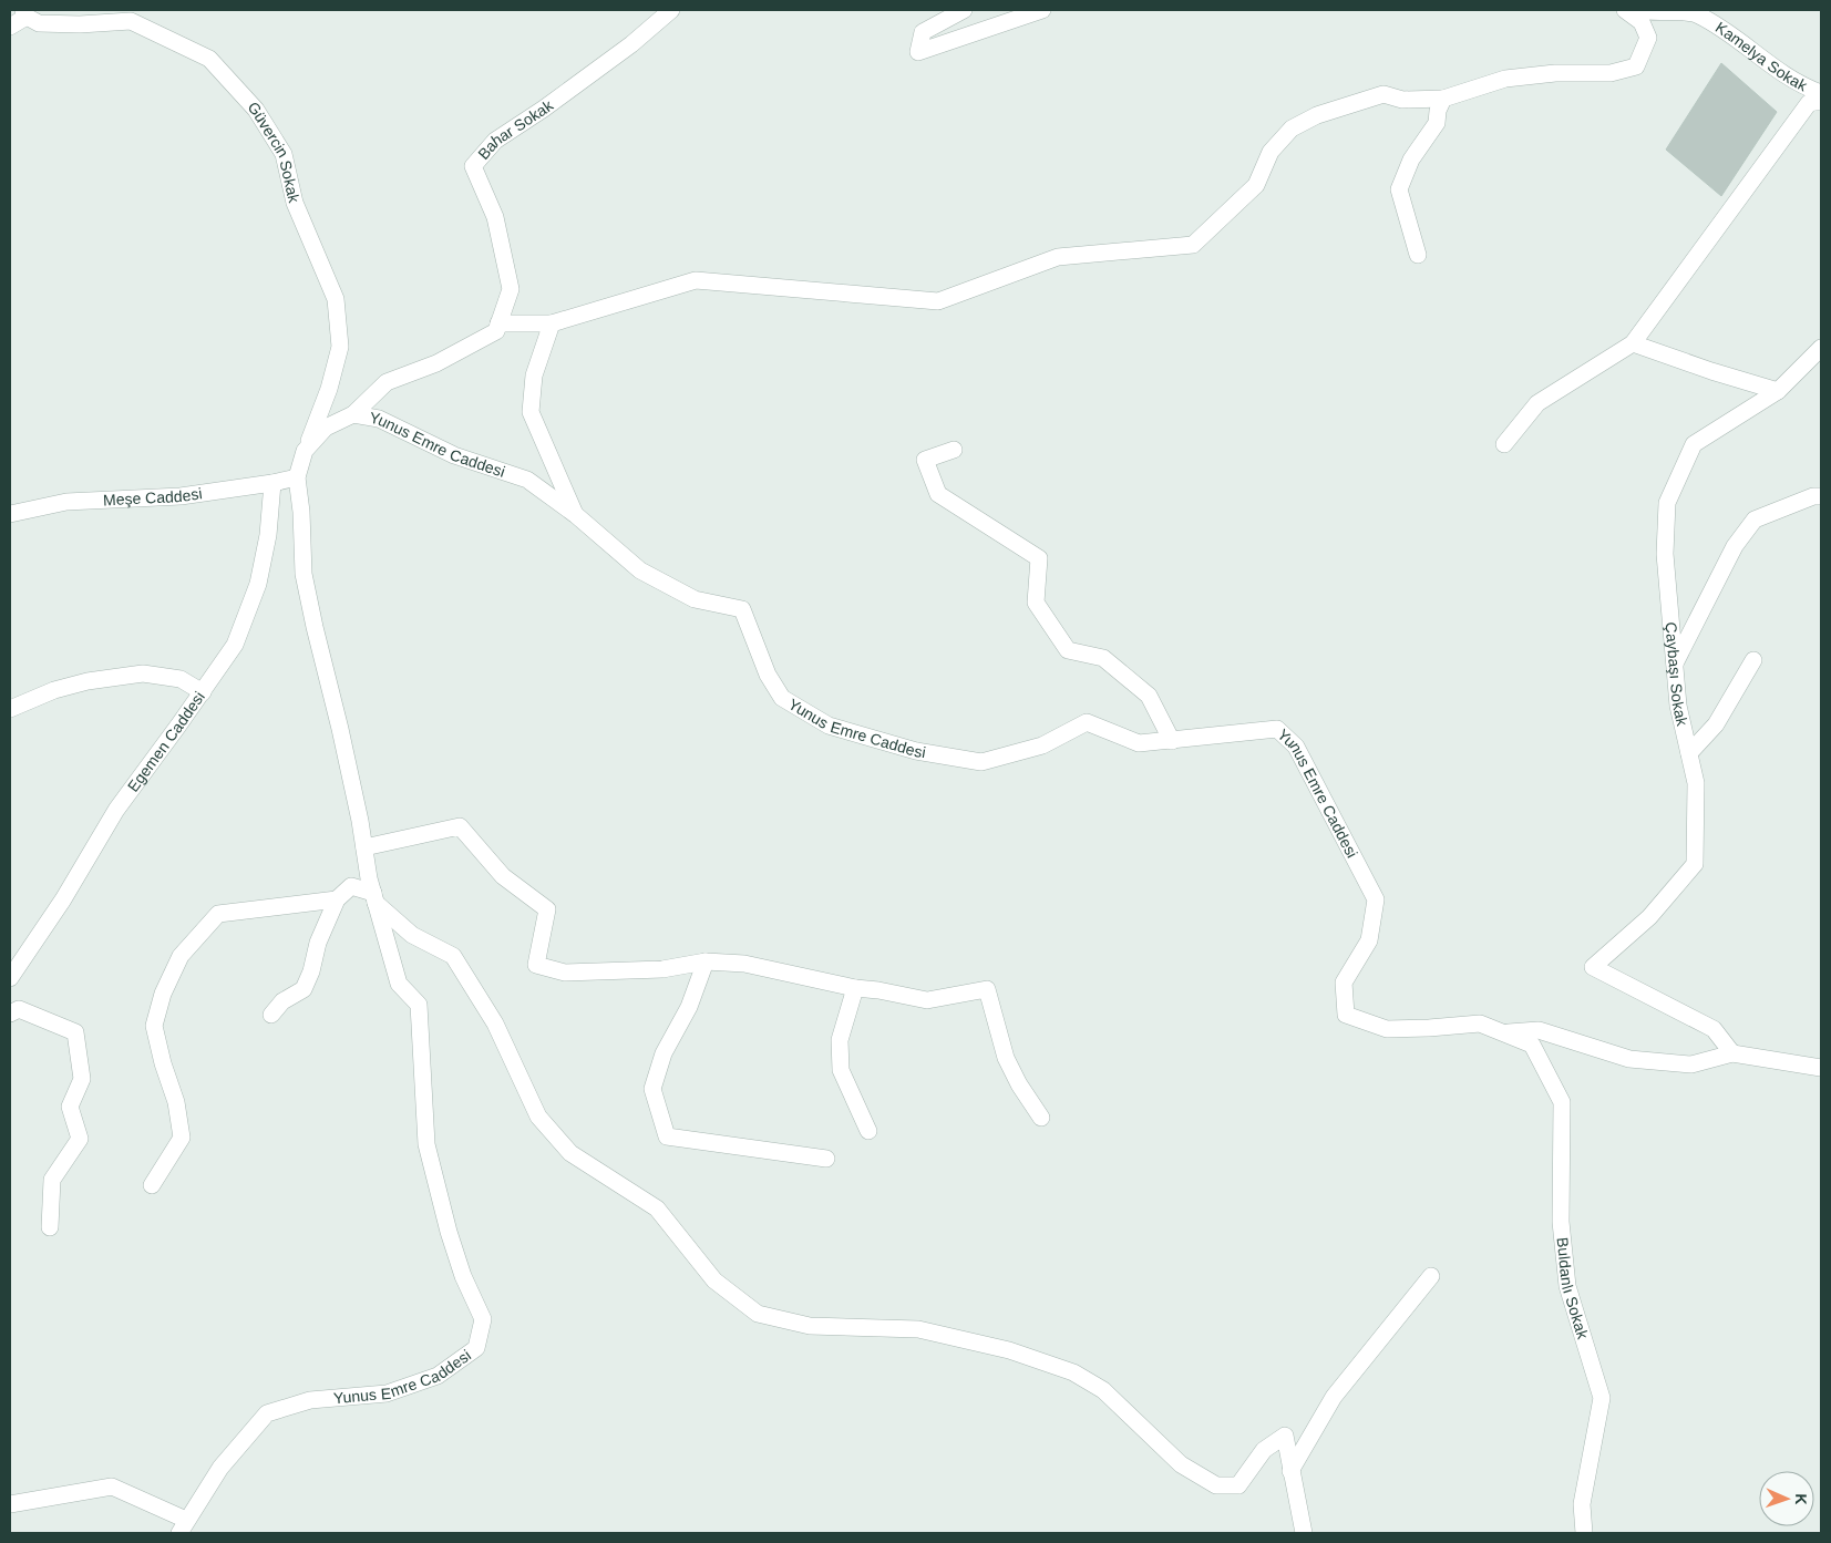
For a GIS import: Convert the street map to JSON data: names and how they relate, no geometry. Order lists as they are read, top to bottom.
{
  "streets": {
    "street": [
      "Kamelya Sokak",
      "Bahar Sokak",
      "Güvercin Sokak",
      "Yunus Emre Caddesi",
      "Meşe Caddesi",
      "Çaybaşı Sokak",
      "Egemen Caddesi",
      "Buldanlı Sokak"
    ]
  },
  "crossings": [
    ["Bahar Sokak", "Yunus Emre Caddesi"],
    ["Güvercin Sokak", "Yunus Emre Caddesi"],
    ["Yunus Emre Caddesi", "Meşe Caddesi"],
    ["Yunus Emre Caddesi", "Çaybaşı Sokak"],
    ["Yunus Emre Caddesi", "Buldanlı Sokak"],
    ["Meşe Caddesi", "Egemen Caddesi"]
  ],
  "north": "right"
}
